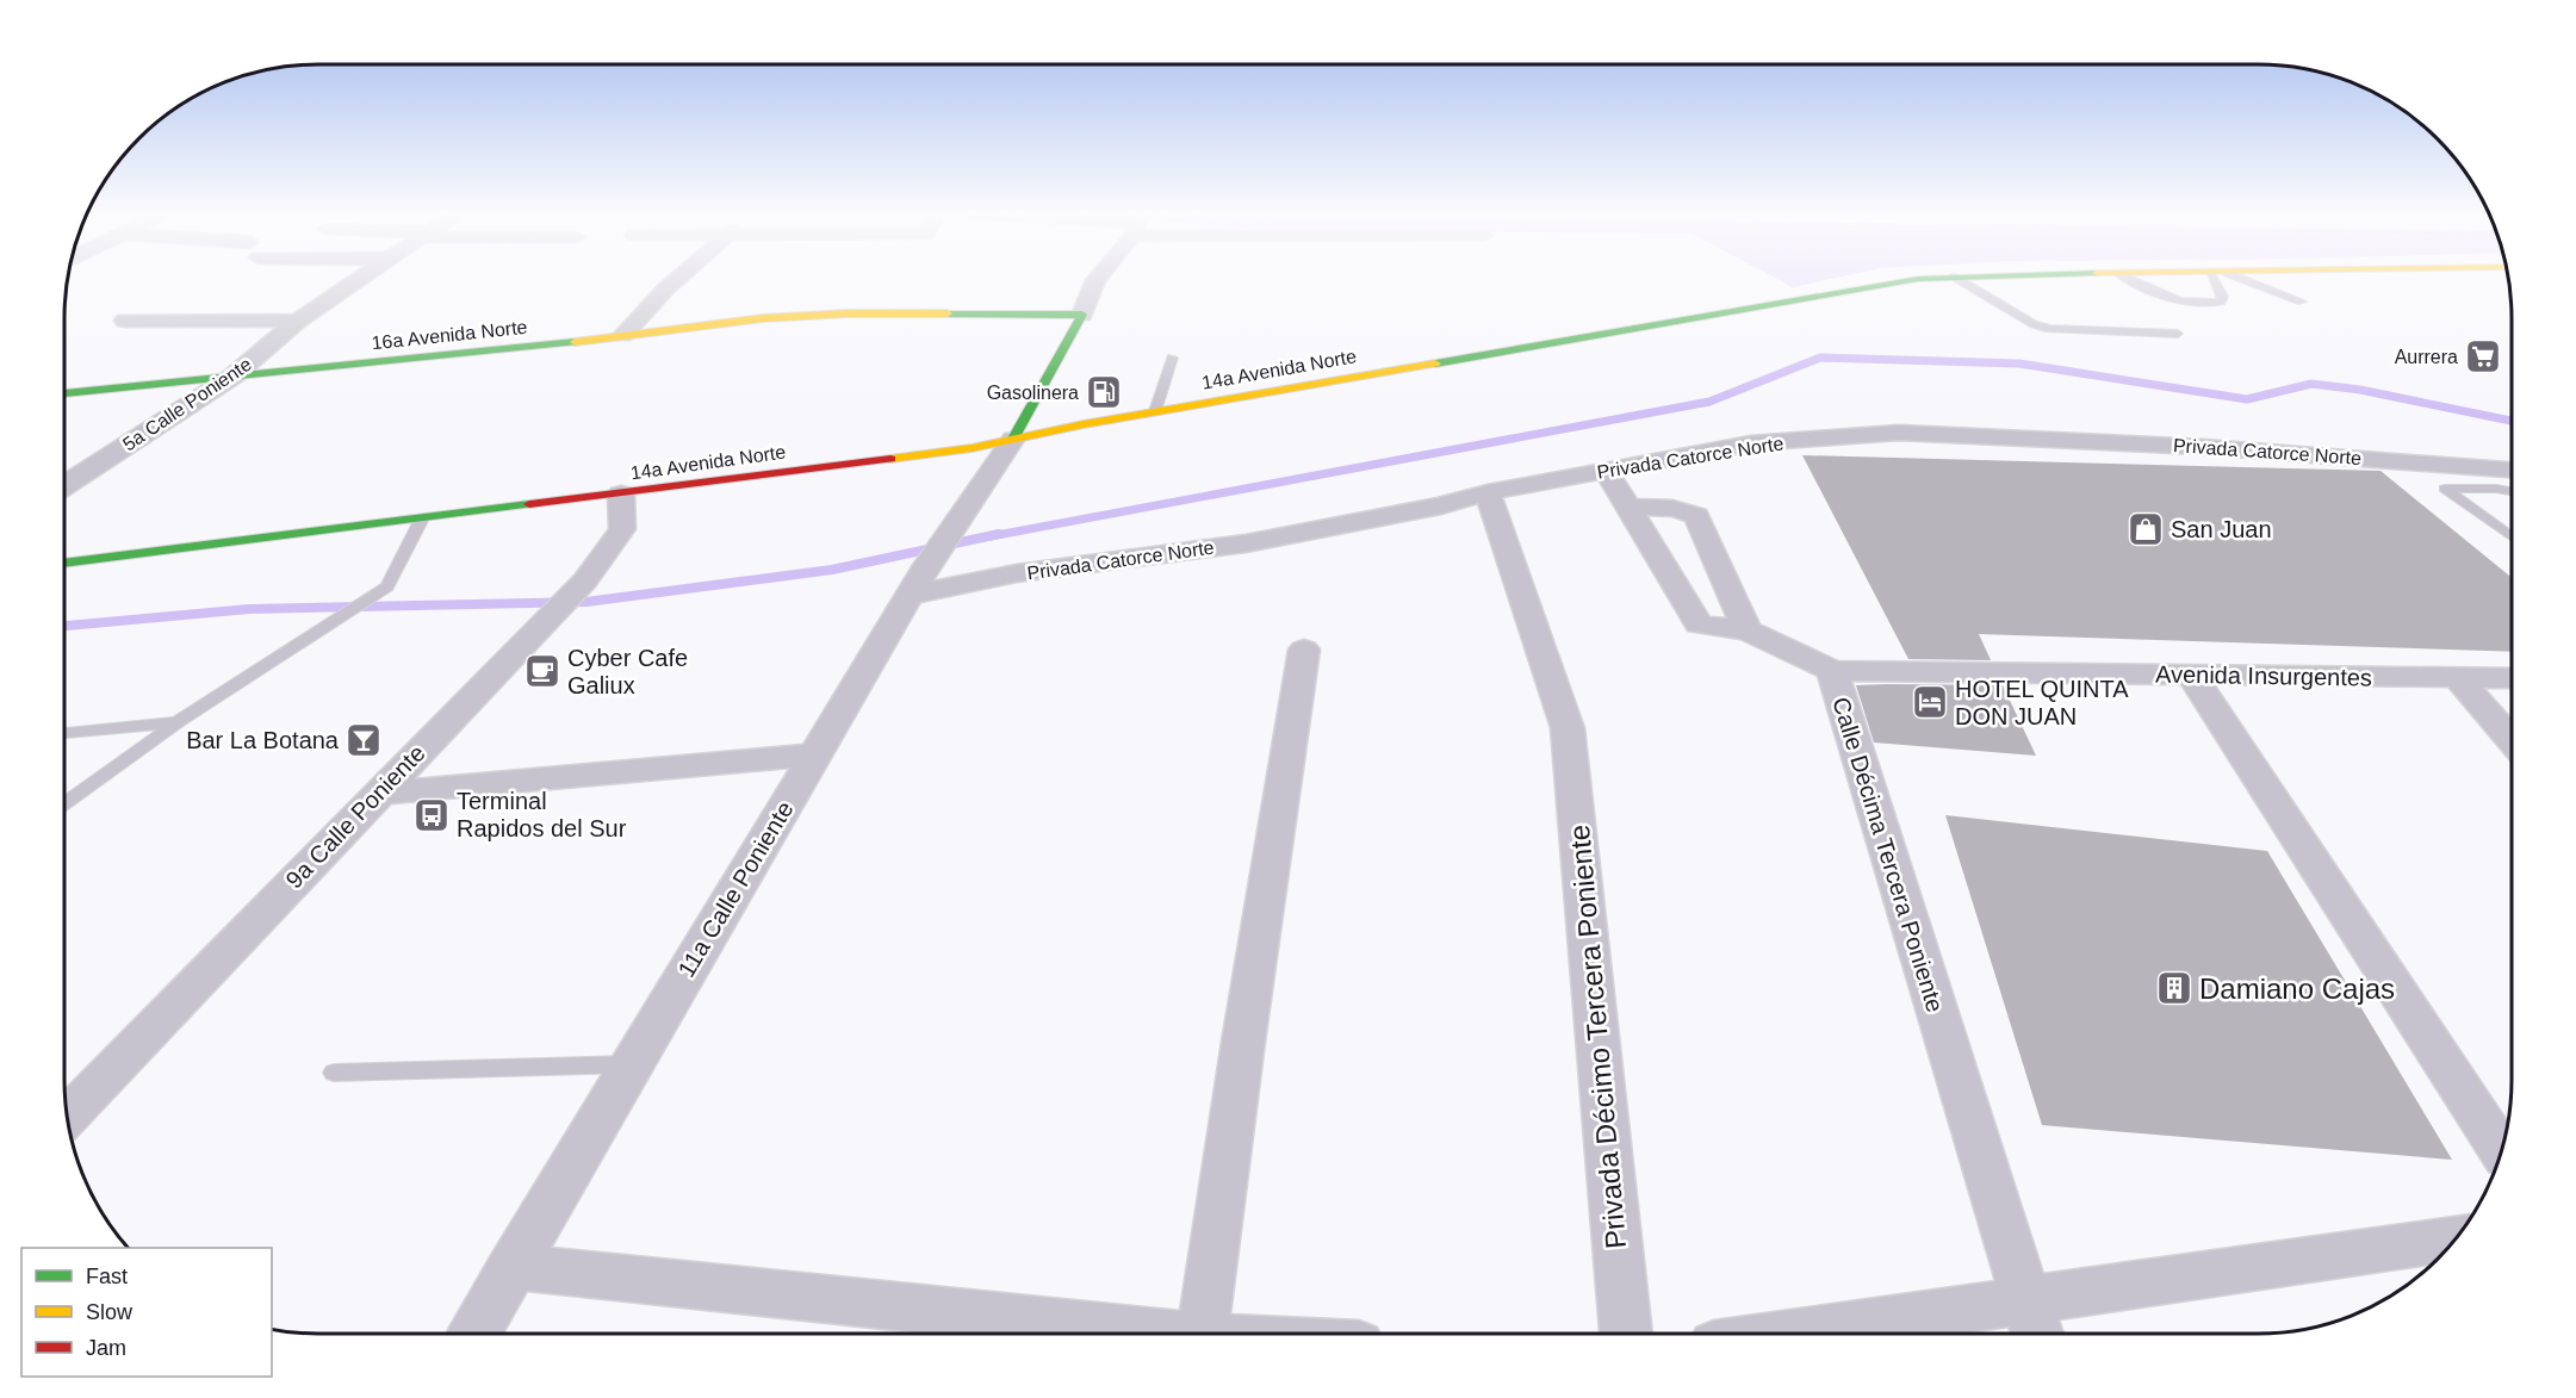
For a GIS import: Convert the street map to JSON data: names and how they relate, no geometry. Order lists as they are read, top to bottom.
{
  "streets": {
    "main road": ["16a Avenida Norte", "14a Avenida Norte"],
    "street": [
      "5a Calle Poniente",
      "Privada Catorce Norte",
      "Avenida Insurgentes",
      "9a Calle Poniente",
      "Calle Décima Tercera Poniente",
      "11a Calle Poniente",
      "Privada Décimo Tercera Poniente"
    ]
  },
  "crossings": [
    ["16a Avenida Norte", "5a Calle Poniente"],
    ["14a Avenida Norte", "9a Calle Poniente"],
    ["14a Avenida Norte", "11a Calle Poniente"],
    ["Privada Catorce Norte", "Calle Décima Tercera Poniente"],
    ["Privada Catorce Norte", "11a Calle Poniente"],
    ["Privada Catorce Norte", "Privada Décimo Tercera Poniente"],
    ["Avenida Insurgentes", "Calle Décima Tercera Poniente"]
  ],
  "places": {
    "supermarket": ["Aurrera"],
    "fuel station": ["Gasolinera"],
    "shop": ["San Juan"],
    "cafe": ["Cyber Cafe Galiux"],
    "hotel": ["HOTEL QUINTA DON JUAN"],
    "bar": ["Bar La Botana"],
    "bus stop": ["Terminal Rapidos del Sur"],
    "building": ["Damiano Cajas"]
  },
  "legend": ["Fast", "Slow", "Jam"]
}
